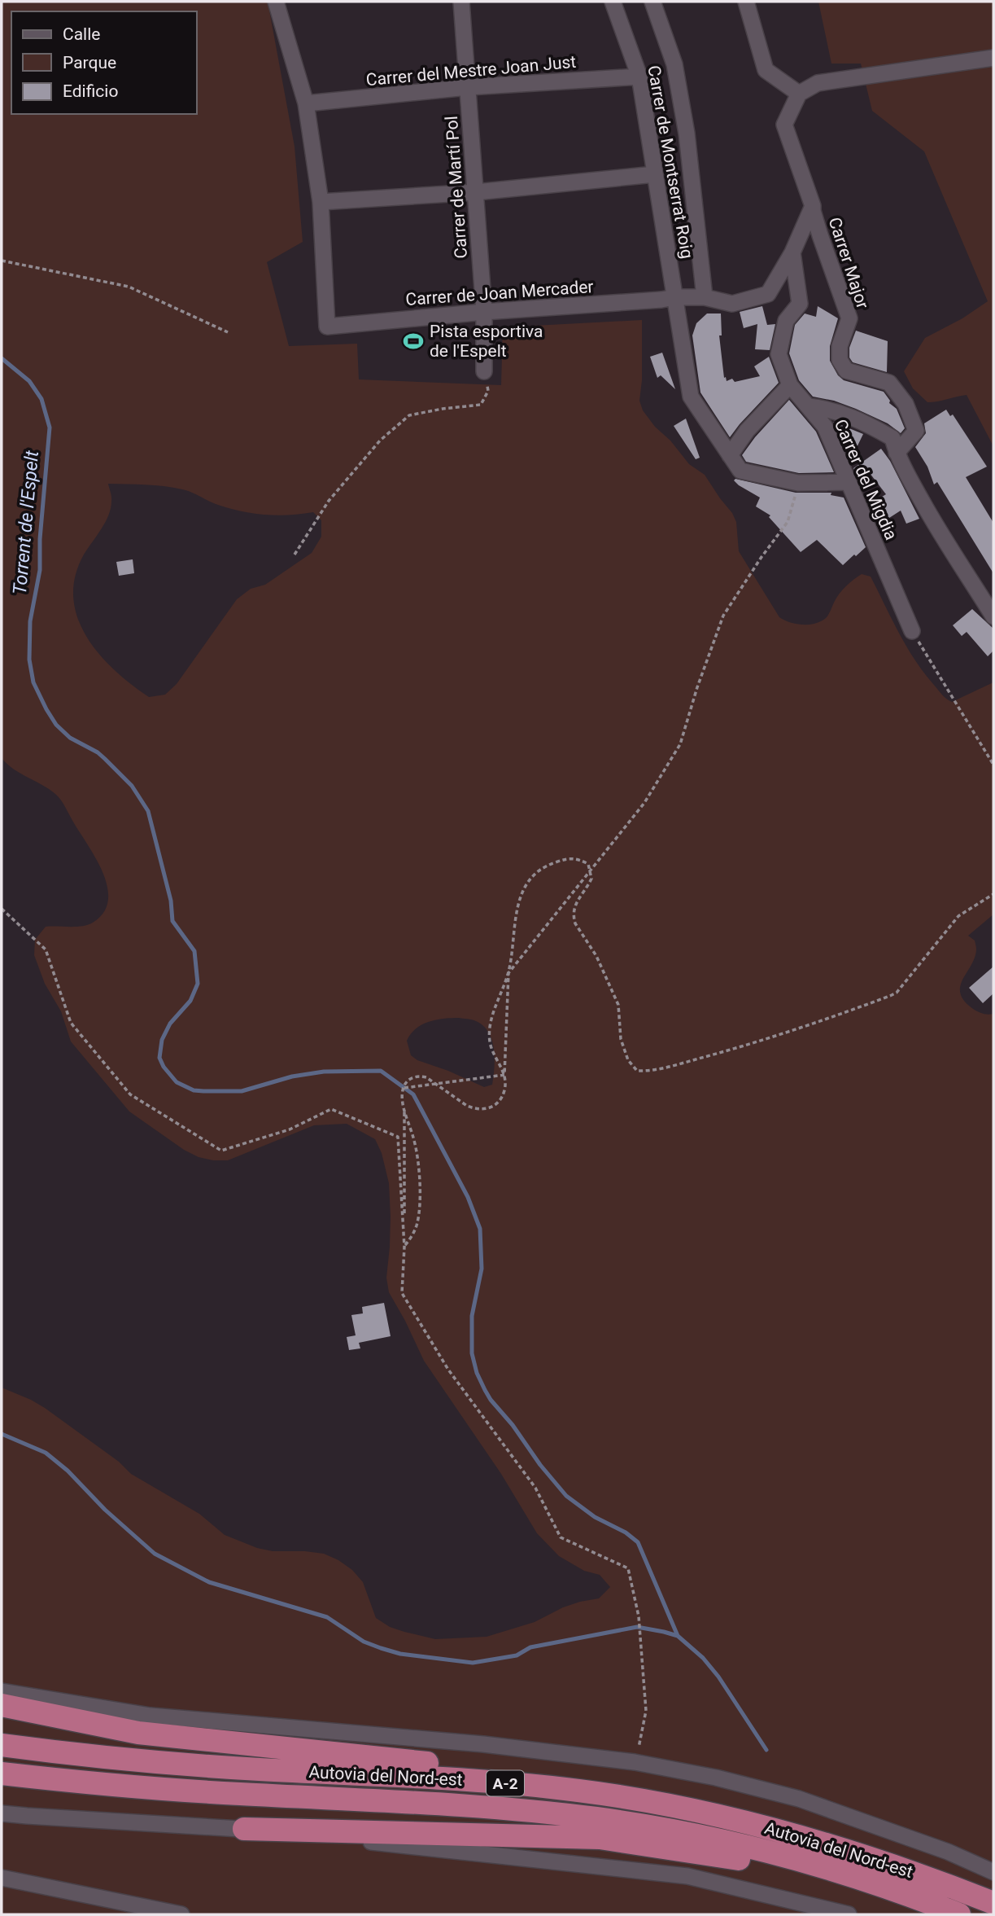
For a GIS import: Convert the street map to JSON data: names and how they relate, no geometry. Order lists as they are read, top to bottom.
{
  "streets": {
    "highway": ["Autovia del Nord-est", "A-2"],
    "street": [
      "Carrer del Mestre Joan Just",
      "Carrer de Montserrat Roig",
      "Carrer de Martí Pol",
      "Carrer Major",
      "Carrer de Joan Mercader",
      "Carrer del Migdia"
    ]
  },
  "crossings": [
    ["Carrer del Mestre Joan Just", "Carrer de Montserrat Roig"],
    ["Carrer del Mestre Joan Just", "Carrer de Martí Pol"],
    ["Carrer de Montserrat Roig", "Carrer Major"],
    ["Carrer de Montserrat Roig", "Carrer de Joan Mercader"],
    ["Carrer de Montserrat Roig", "Carrer del Migdia"],
    ["Carrer de Martí Pol", "Carrer de Joan Mercader"],
    ["Carrer Major", "Carrer de Joan Mercader"],
    ["Carrer Major", "Carrer del Migdia"]
  ],
  "water": ["Torrent de l'Espelt"],
  "places": {
    "sports": ["Pista esportiva de l'Espelt"]
  },
  "legend": ["Calle", "Parque", "Edificio"]
}
